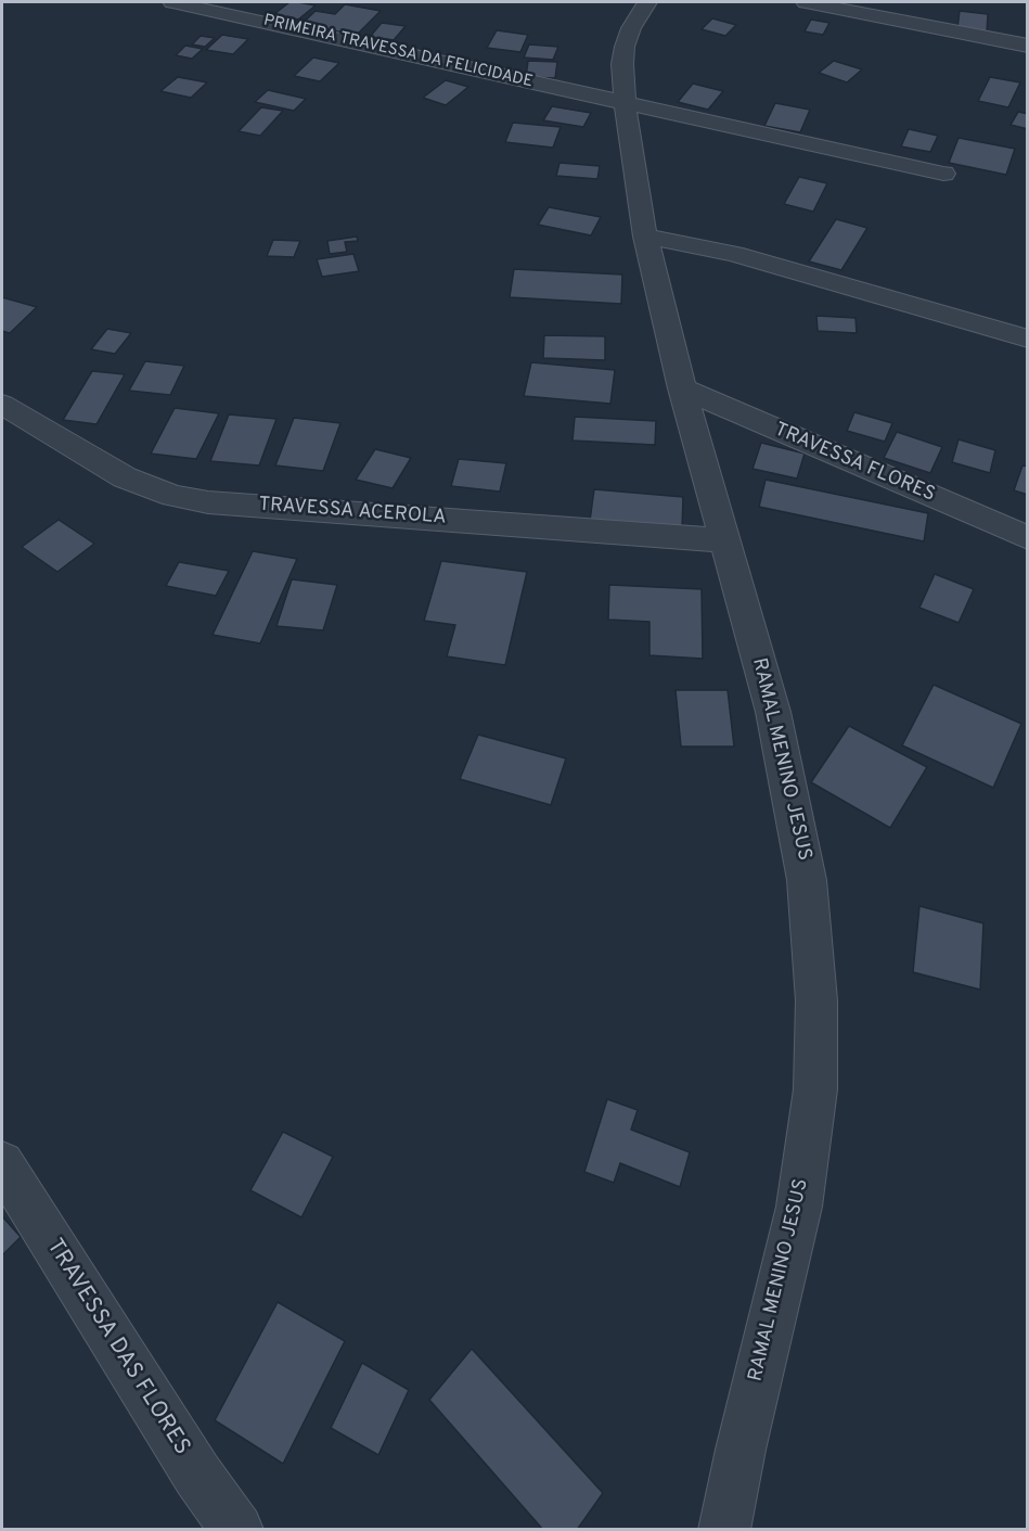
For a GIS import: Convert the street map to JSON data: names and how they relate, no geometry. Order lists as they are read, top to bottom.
{
  "streets": {
    "street": [
      "PRIMEIRA TRAVESSA DA FELICIDADE",
      "TRAVESSA FLORES",
      "TRAVESSA ACEROLA",
      "RAMAL MENINO JESUS",
      "TRAVESSA DAS FLORES"
    ]
  },
  "crossings": [
    ["PRIMEIRA TRAVESSA DA FELICIDADE", "RAMAL MENINO JESUS"],
    ["TRAVESSA FLORES", "RAMAL MENINO JESUS"],
    ["TRAVESSA ACEROLA", "RAMAL MENINO JESUS"]
  ]
}
